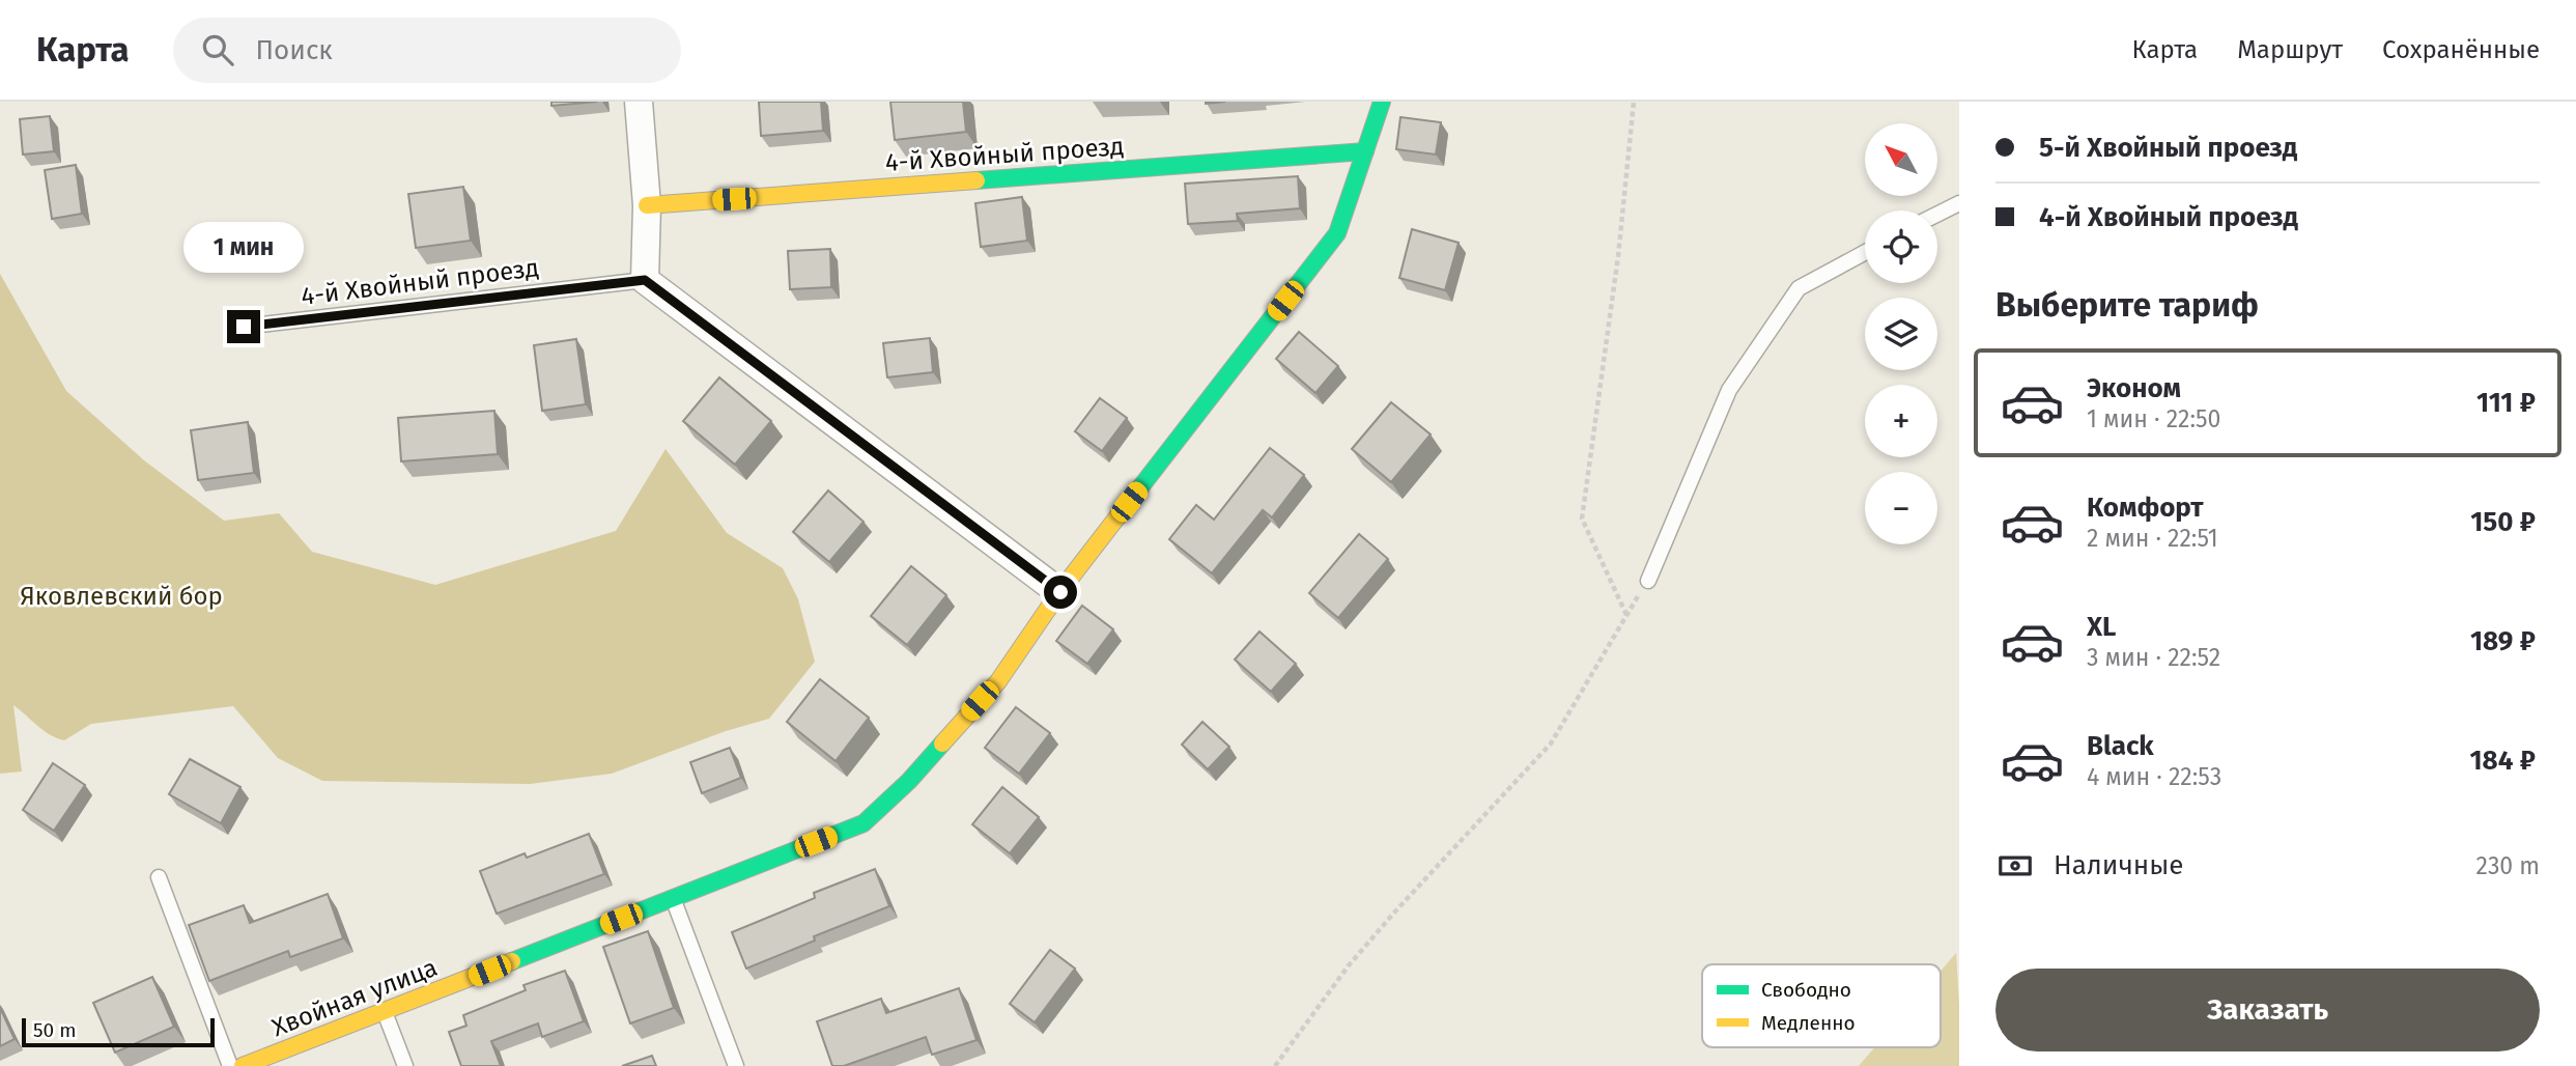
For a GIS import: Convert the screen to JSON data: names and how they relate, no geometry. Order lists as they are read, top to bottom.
{
  "streets": {
    "street": ["4-й Хвойный проезд", "Хвойная улица"]
  },
  "crossings": [
    ["4-й Хвойный проезд", "Хвойная улица"]
  ],
  "parks": ["Яковлевский бор"],
  "legend": ["Свободно", "Медленно"],
  "scale_bar": "50 m",
  "north": "top left",
  "page": {
    "header": "Карта",
    "search": "Поиск",
    "nav": ["Карта", "Маршрут", "Сохранённые"],
    "banner": ["5-й Хвойный проезд", "4-й Хвойный проезд"],
    "map_buttons": ["+", "−"],
    "bubble": "1 мин",
    "heading": "Выберите тариф",
    "list": [
      {
        "name": "Эконом",
        "note": "1 мин · 22:50",
        "value": "111 ₽"
      },
      {
        "name": "Комфорт",
        "note": "2 мин · 22:51",
        "value": "150 ₽"
      },
      {
        "name": "XL",
        "note": "3 мин · 22:52",
        "value": "189 ₽"
      },
      {
        "name": "Black",
        "note": "4 мин · 22:53",
        "value": "184 ₽"
      }
    ],
    "pay": ["Наличные", "230 m"],
    "buttons": "Заказать",
    "scale": "50 m"
  }
}
